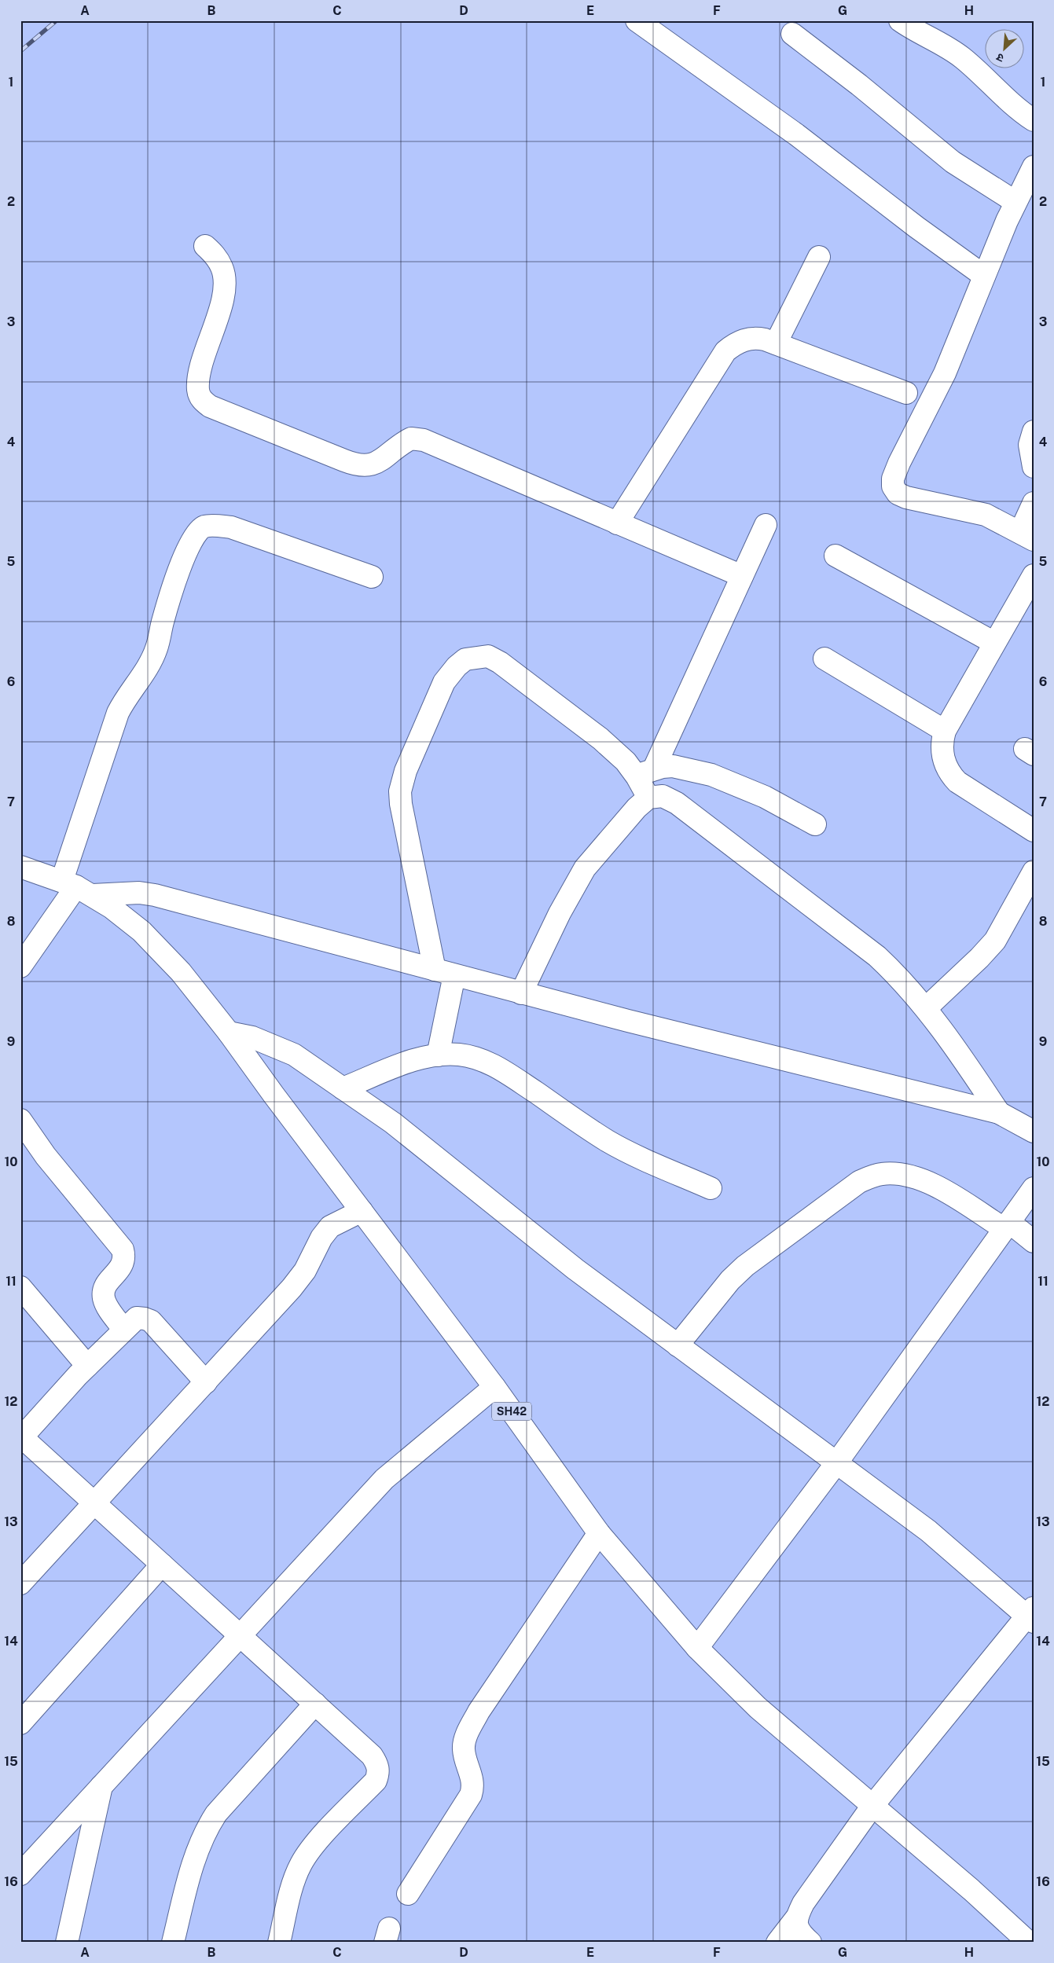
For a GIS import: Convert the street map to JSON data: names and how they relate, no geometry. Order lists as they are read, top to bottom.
{
  "streets": {
    "street": ["SH42"]
  },
  "north": "bottom left",
  "grid": {
    "columns": [
      "A",
      "B",
      "C",
      "D",
      "E",
      "F",
      "G",
      "H"
    ],
    "rows": [
      "1",
      "2",
      "3",
      "4",
      "5",
      "6",
      "7",
      "8",
      "9",
      "10",
      "11",
      "12",
      "13",
      "14",
      "15",
      "16"
    ]
  }
}
